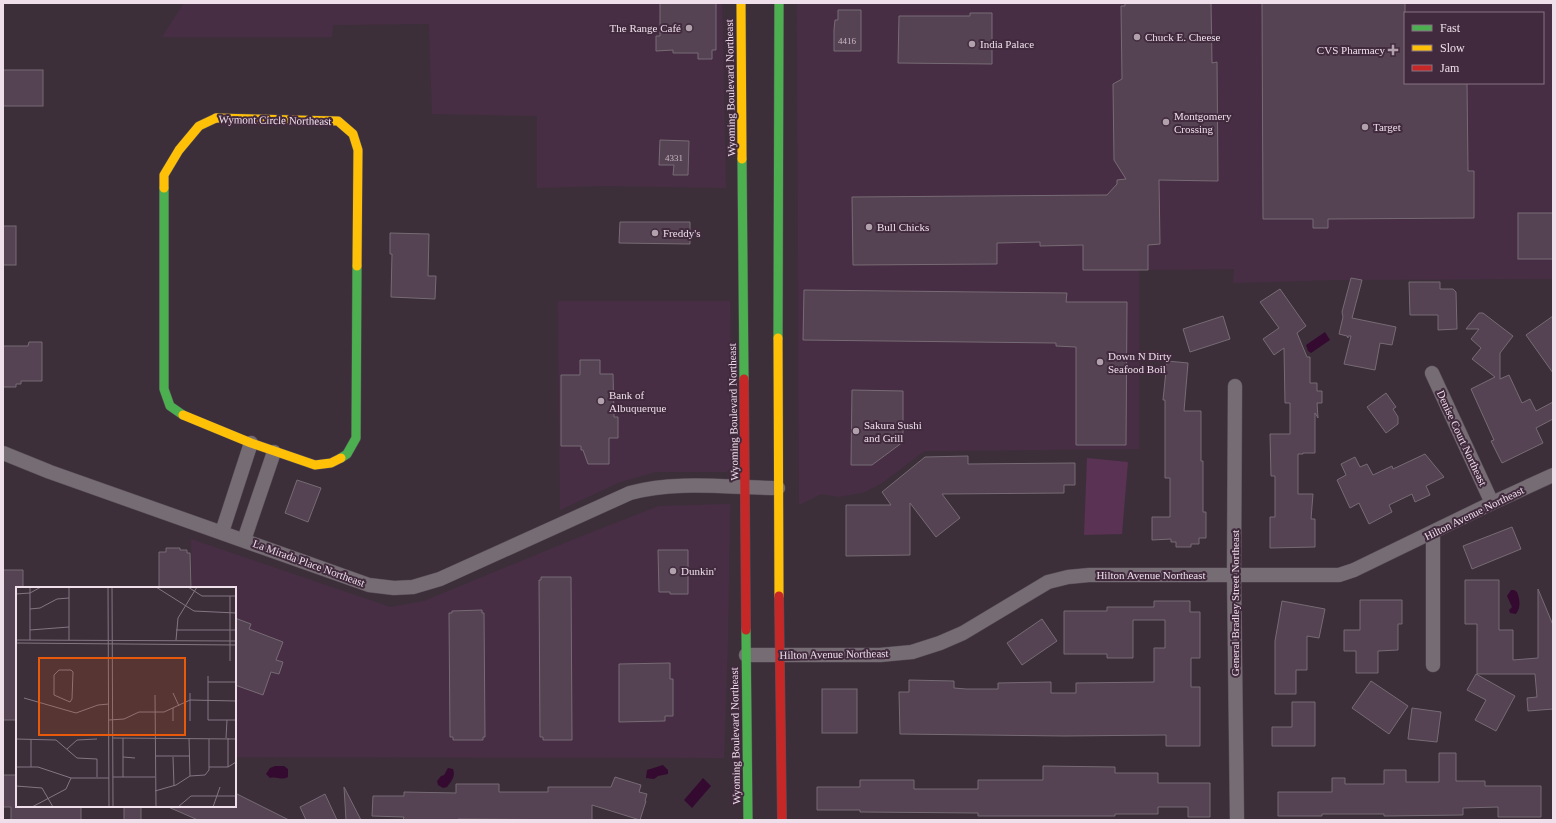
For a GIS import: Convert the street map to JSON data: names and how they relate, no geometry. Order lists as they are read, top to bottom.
{
  "streets": {
    "main road": ["Wyoming Boulevard Northeast", "Wymont Circle Northeast"],
    "street": [
      "Denise Court Northeast",
      "Hilton Avenue Northeast",
      "La Mirada Place Northeast",
      "General Bradley Street Northeast"
    ]
  },
  "crossings": [
    ["Wyoming Boulevard Northeast", "Hilton Avenue Northeast"],
    ["Wyoming Boulevard Northeast", "La Mirada Place Northeast"],
    ["Denise Court Northeast", "Hilton Avenue Northeast"],
    ["Hilton Avenue Northeast", "General Bradley Street Northeast"]
  ],
  "places": {
    "other": [
      "The Range Café",
      "Chuck E. Cheese",
      "India Palace",
      "Montgomery Crossing",
      "Target",
      "Bull Chicks",
      "Freddy's",
      "Down N Dirty Seafood Boil",
      "Bank of Albuquerque",
      "Sakura Sushi and Grill",
      "Dunkin'"
    ],
    "health": ["CVS Pharmacy"]
  },
  "house_numbers": ["4416", "4331"],
  "legend": ["Fast", "Slow", "Jam"]
}
